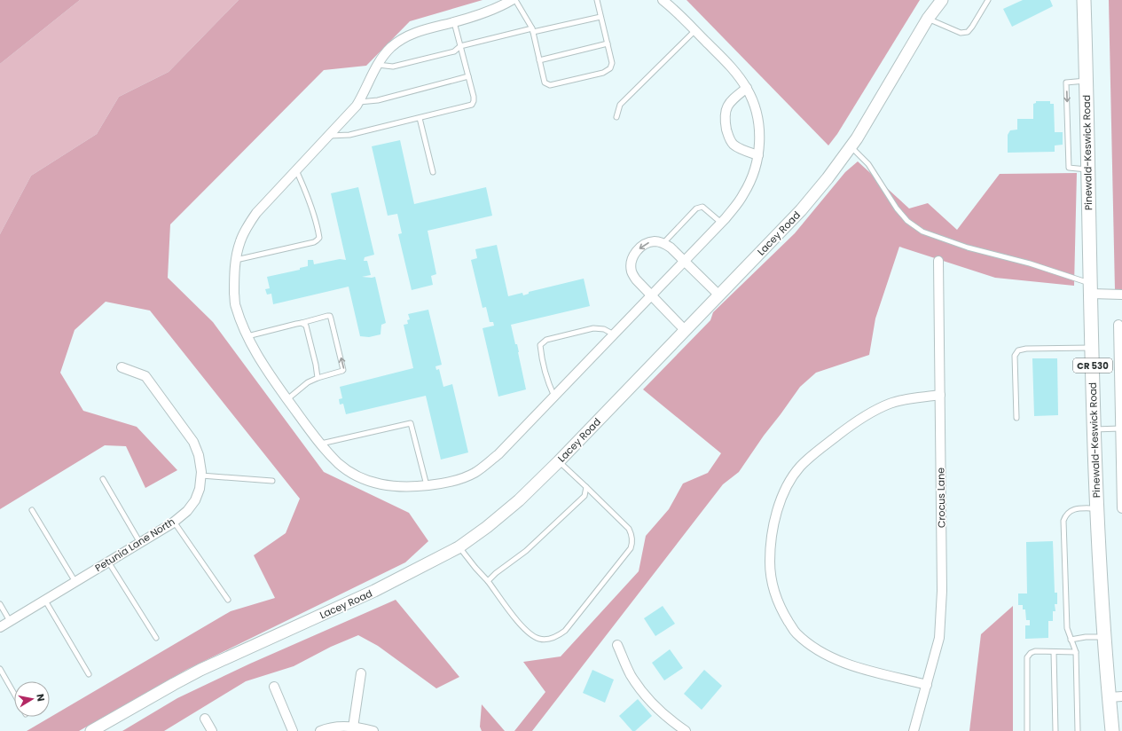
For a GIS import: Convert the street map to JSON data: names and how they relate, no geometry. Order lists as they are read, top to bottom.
{
  "streets": {
    "main road": ["Pinewald-Keswick Road", "Lacey Road", "CR 530"],
    "street": ["Crocus Lane", "Petunia Lane North"]
  },
  "north": "right"
}
